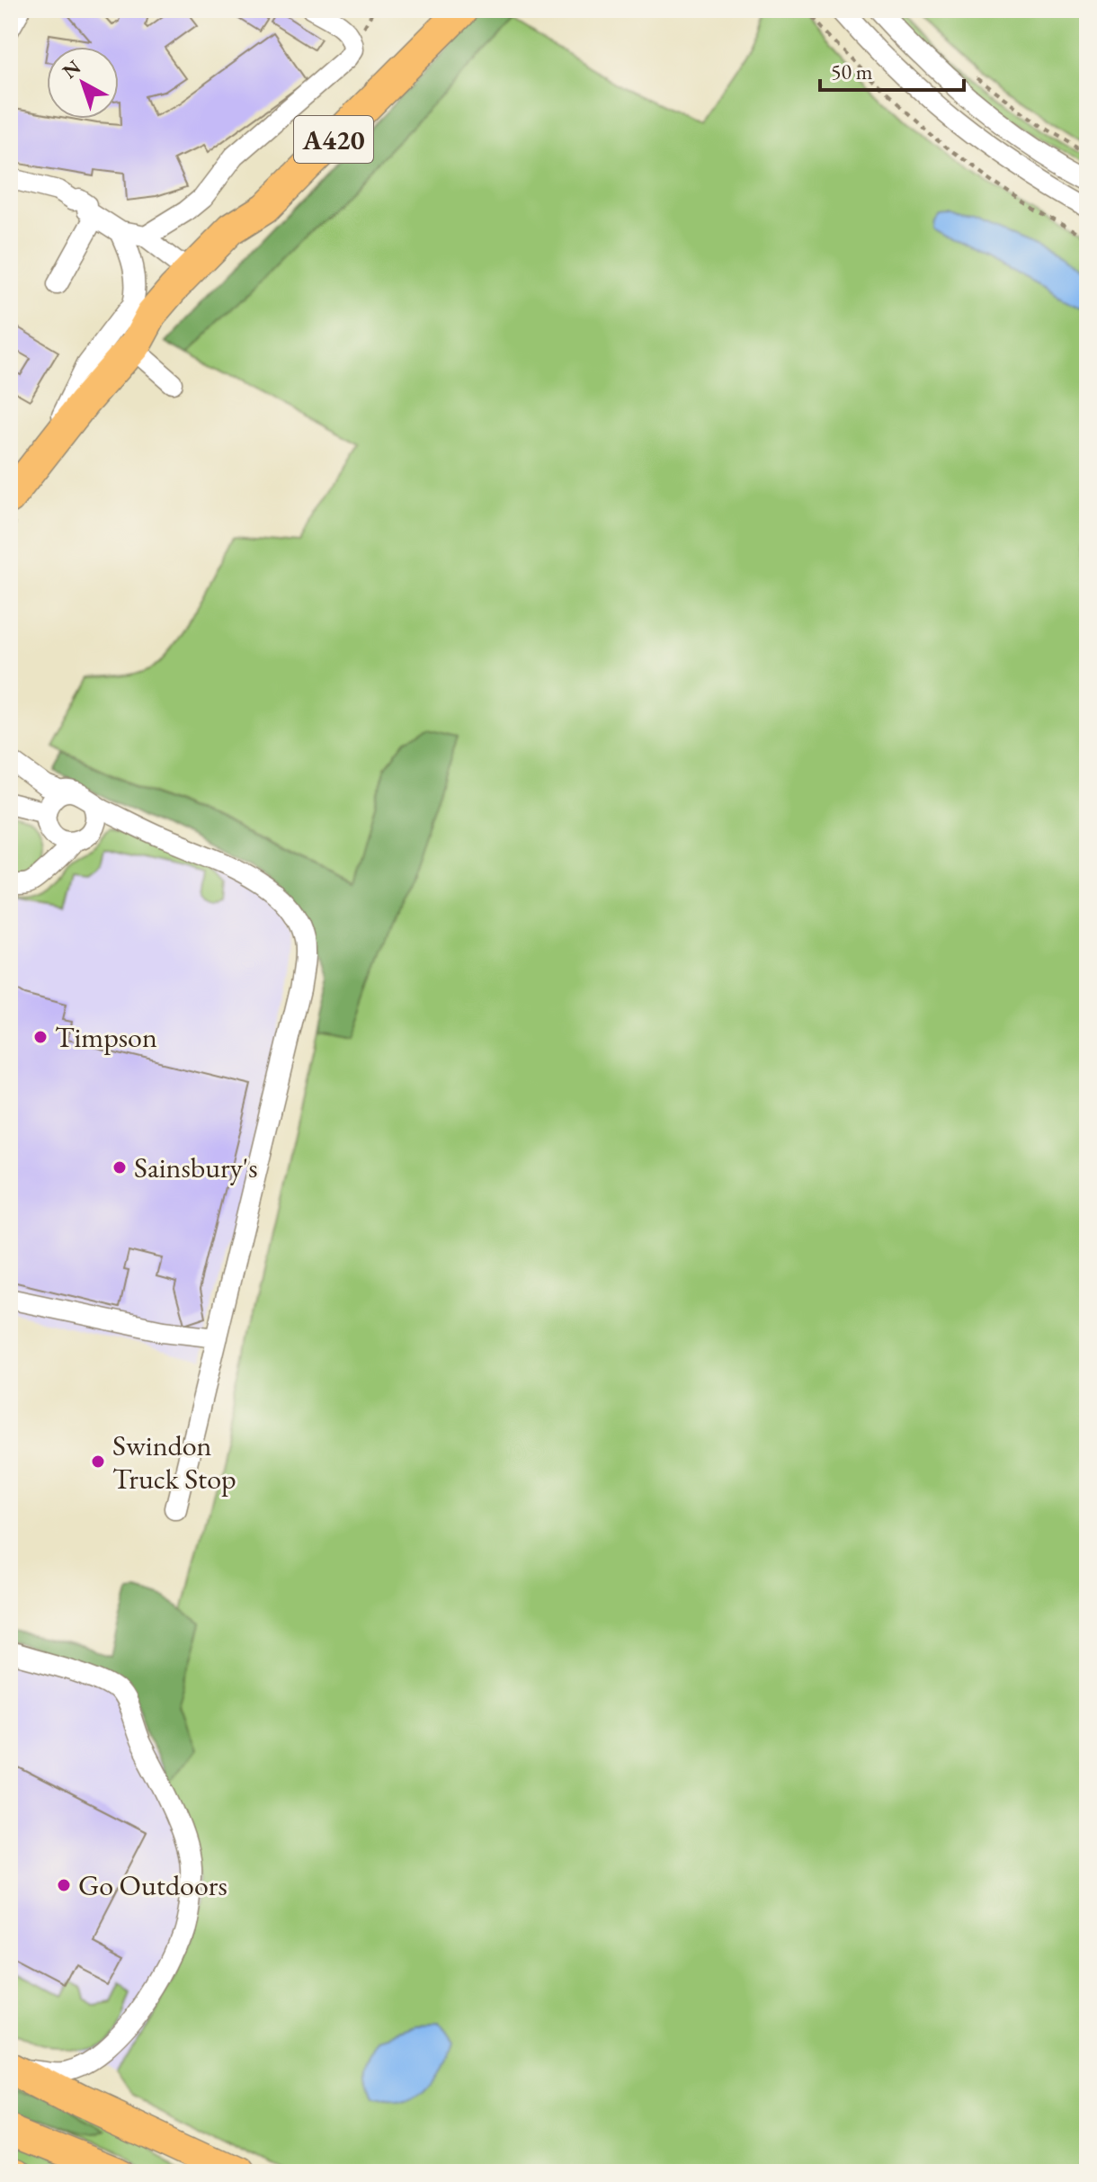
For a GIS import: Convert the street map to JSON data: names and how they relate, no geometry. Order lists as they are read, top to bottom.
{
  "streets": {
    "highway": ["A420"]
  },
  "places": [
    "Timpson",
    "Sainsbury's",
    "Swindon Truck Stop",
    "Go Outdoors"
  ],
  "scale_bar": "50 m",
  "north": "top left"
}
